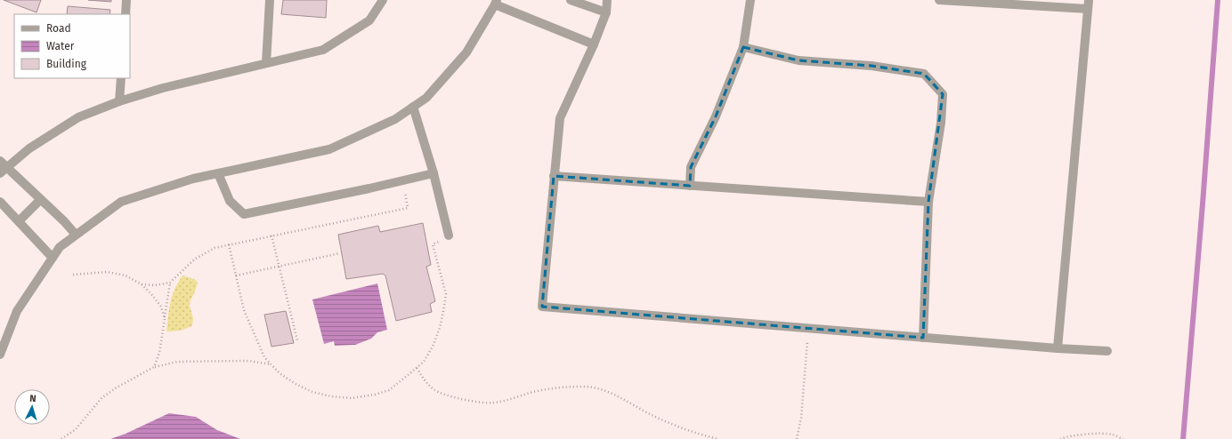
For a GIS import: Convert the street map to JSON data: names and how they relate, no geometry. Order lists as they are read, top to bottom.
{
  "legend": ["Road", "Water", "Building"],
  "north": "top"
}
